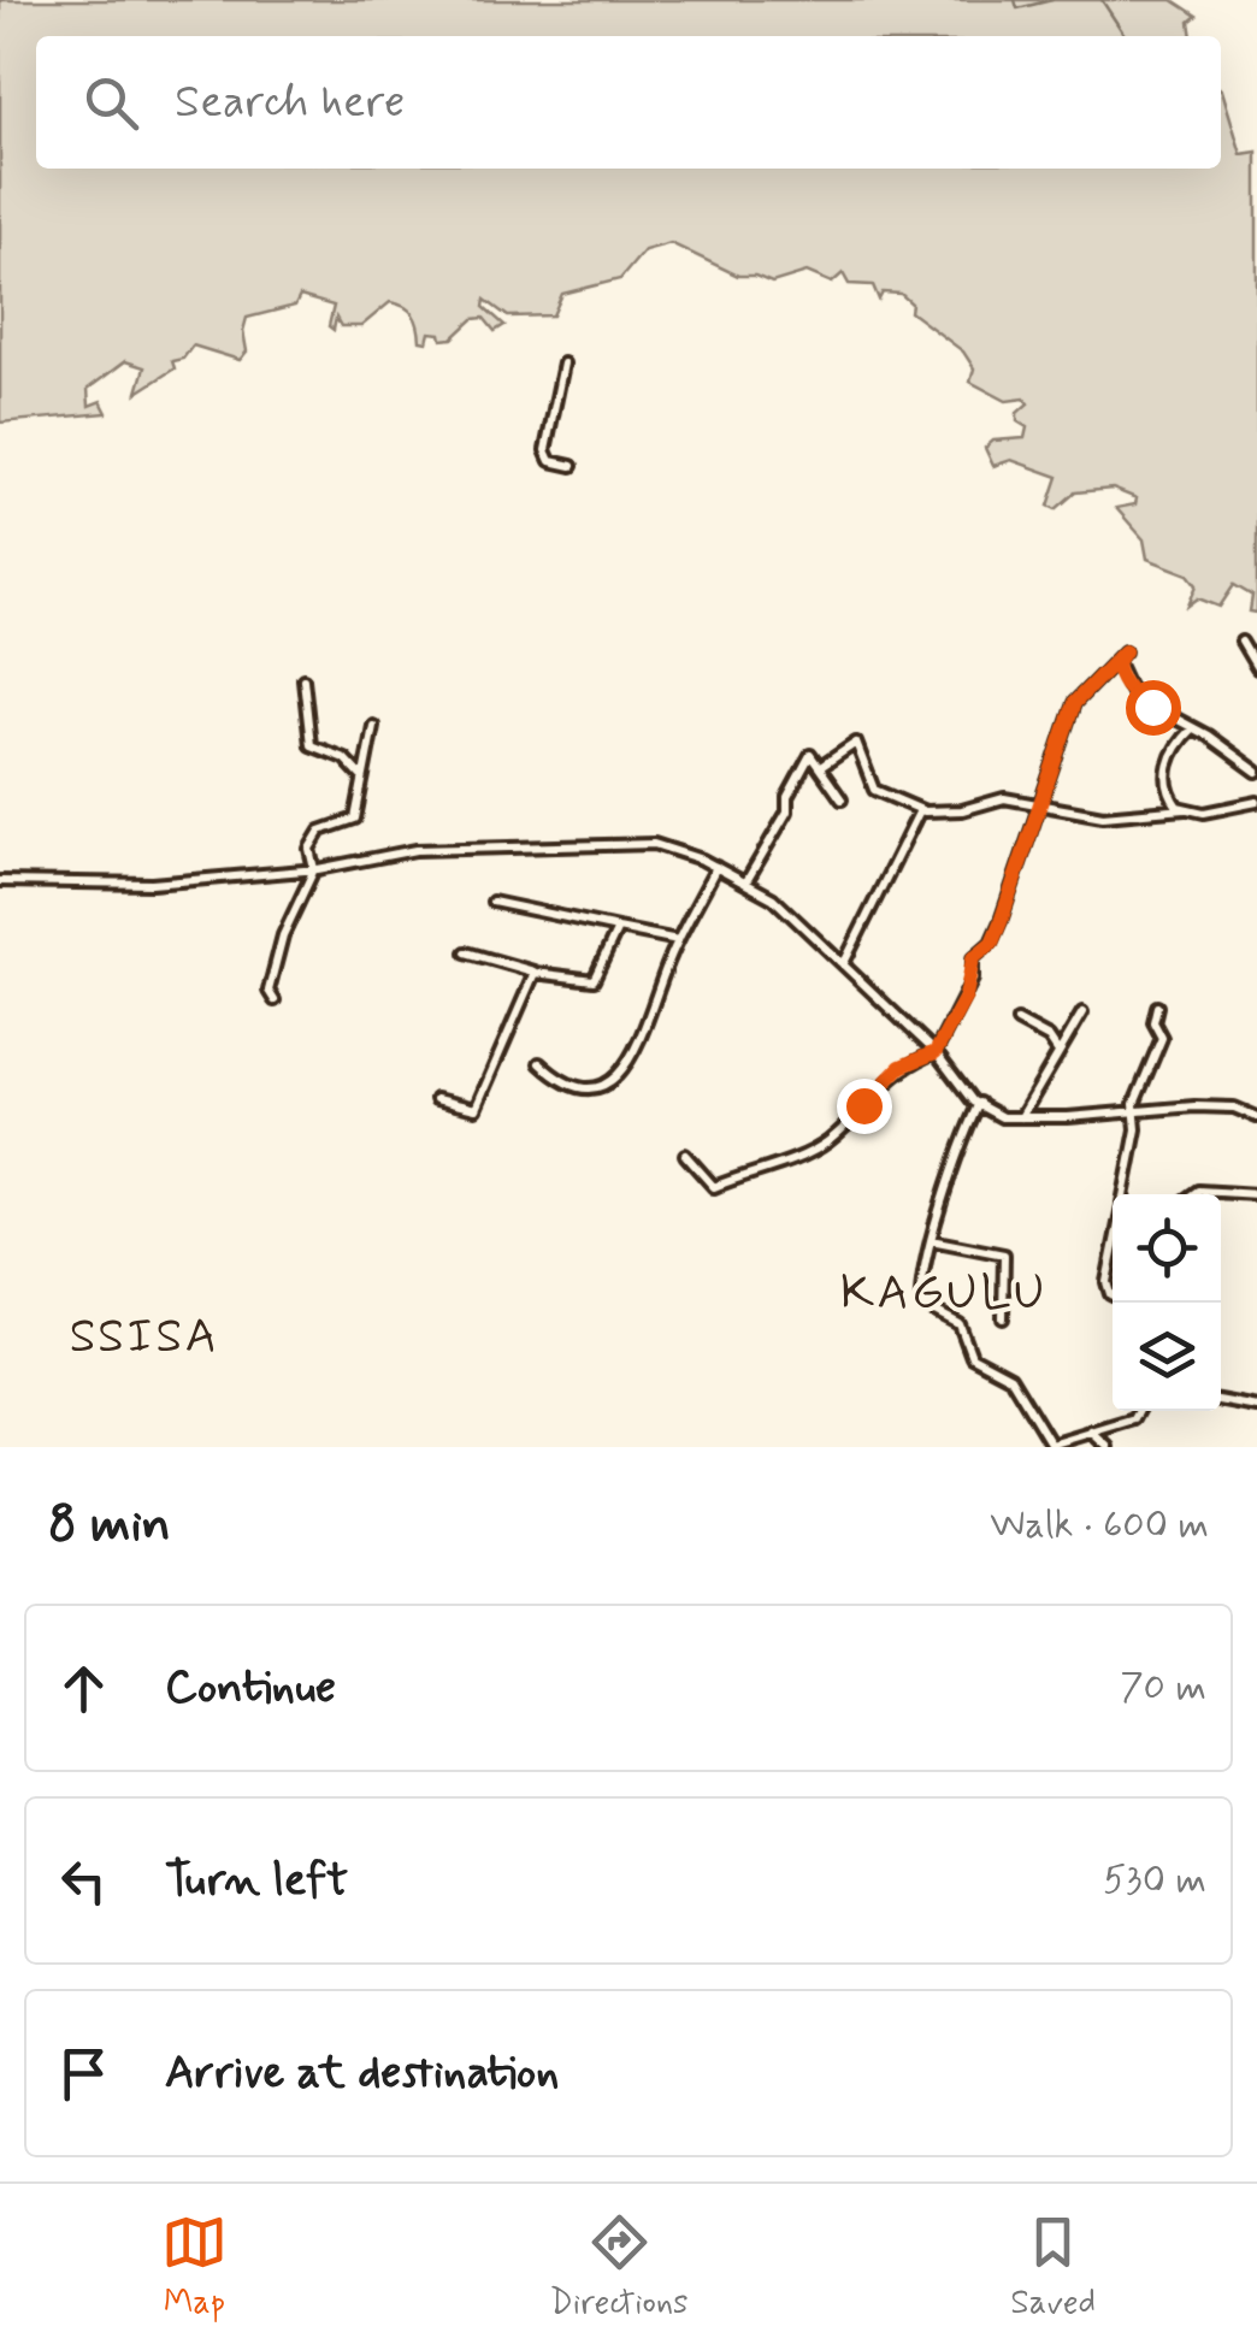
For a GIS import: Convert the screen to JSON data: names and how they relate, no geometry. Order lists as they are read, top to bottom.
{
  "districts": ["KAGULU", "SSISA"],
  "page": {
    "search": "Search here",
    "heading": ["8 min", "Walk · 600 m"],
    "list": [
      ["Continue", "70 m"],
      ["Turn left", "530 m"],
      "Arrive at destination"
    ],
    "nav": ["Map", "Directions", "Saved"]
  }
}
